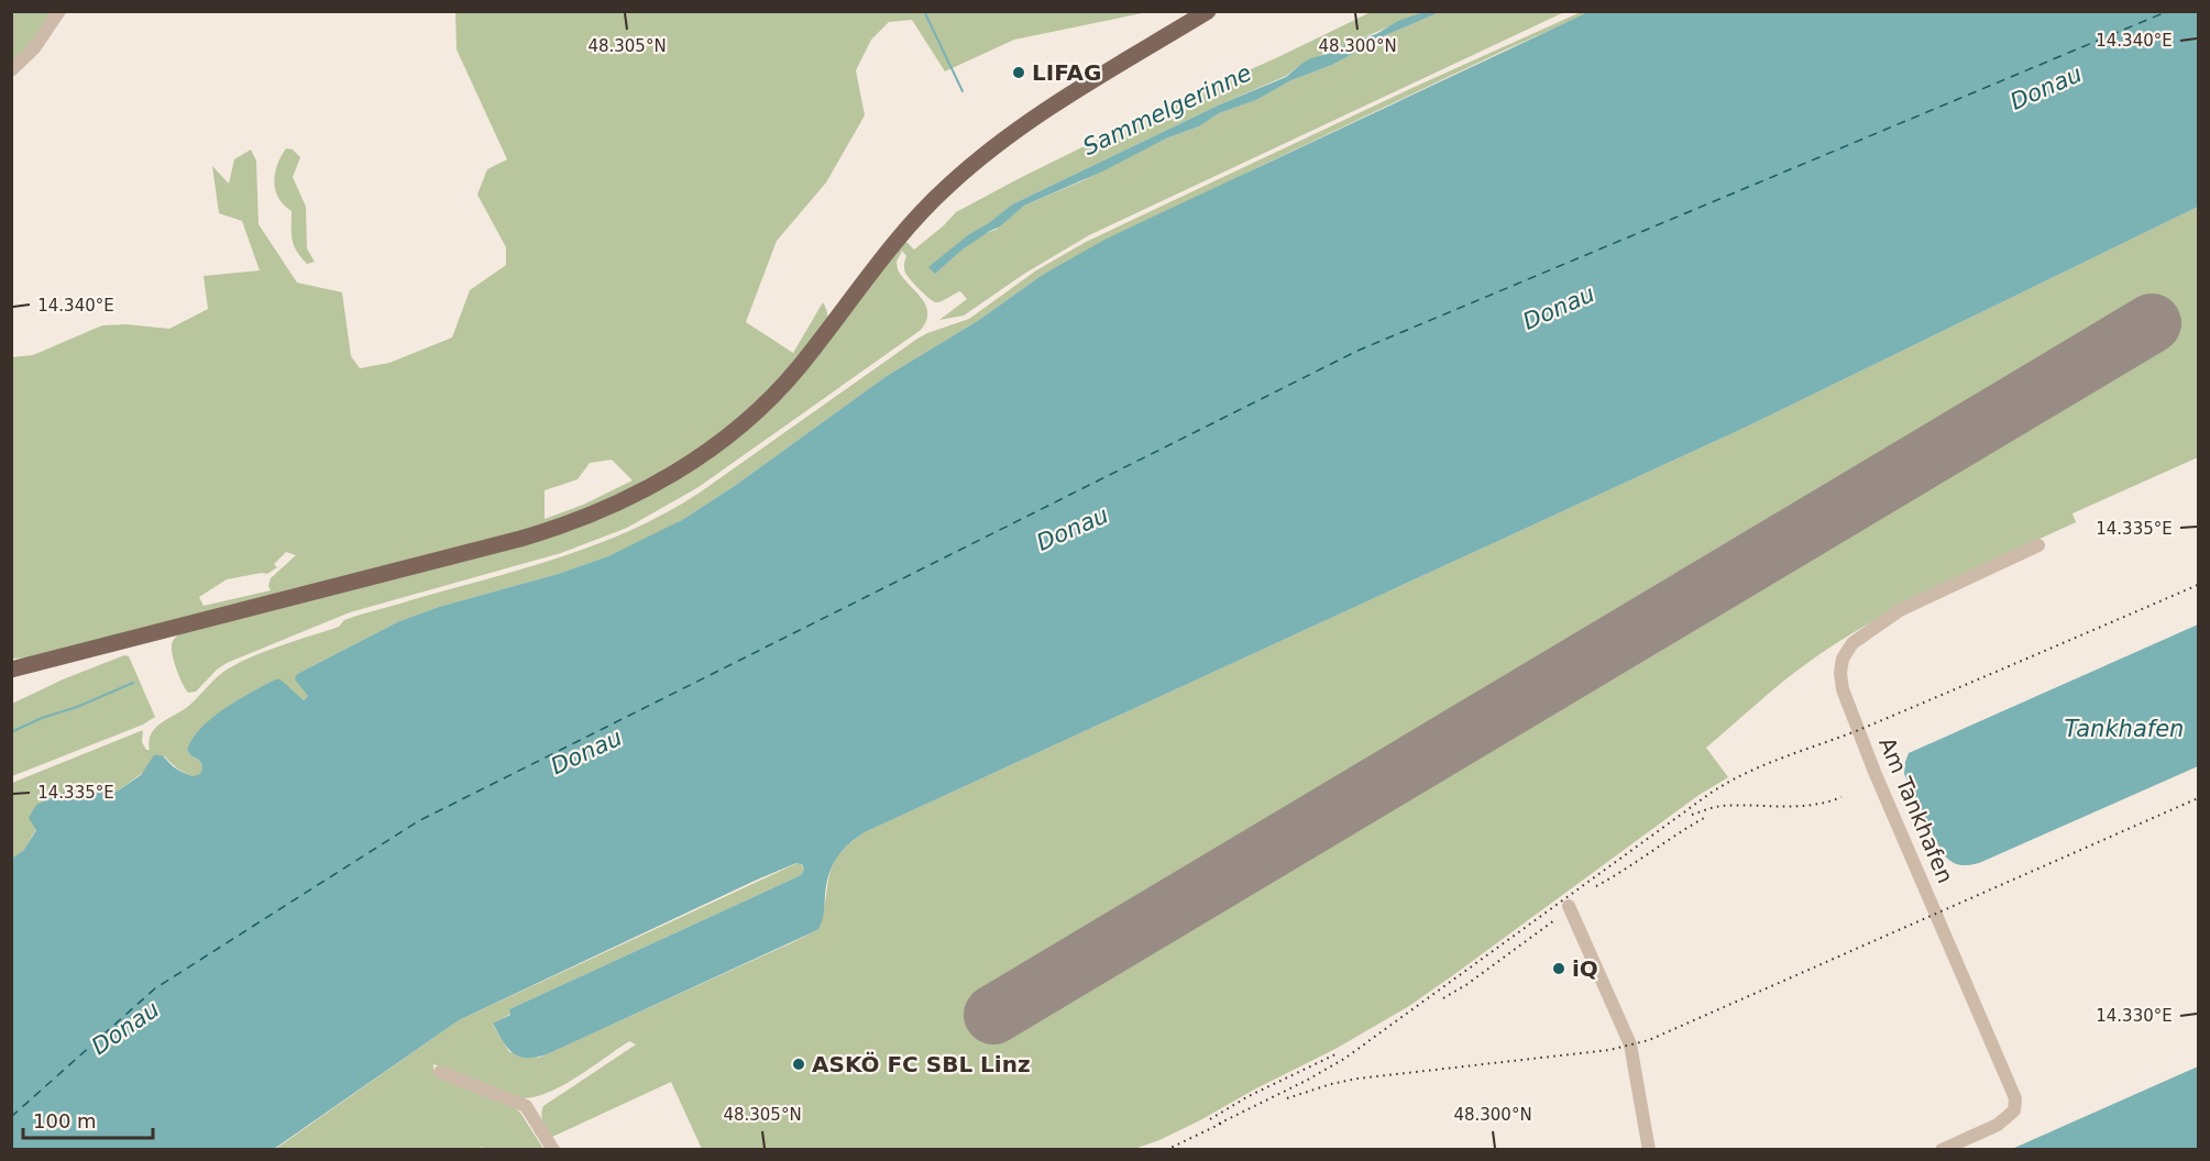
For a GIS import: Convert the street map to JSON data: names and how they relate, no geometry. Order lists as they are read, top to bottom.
{
  "streets": {
    "street": ["Am Tankhafen"]
  },
  "water": ["Donau", "Sammelgerinne", "Tankhafen"],
  "places": ["LIFAG", "iQ", "ASKÖ FC SBL Linz"],
  "scale_bar": "100 m",
  "coordinates": [
    "14.340°E",
    "48.305°N",
    "48.300°N",
    "14.335°E",
    "14.330°E"
  ]
}
